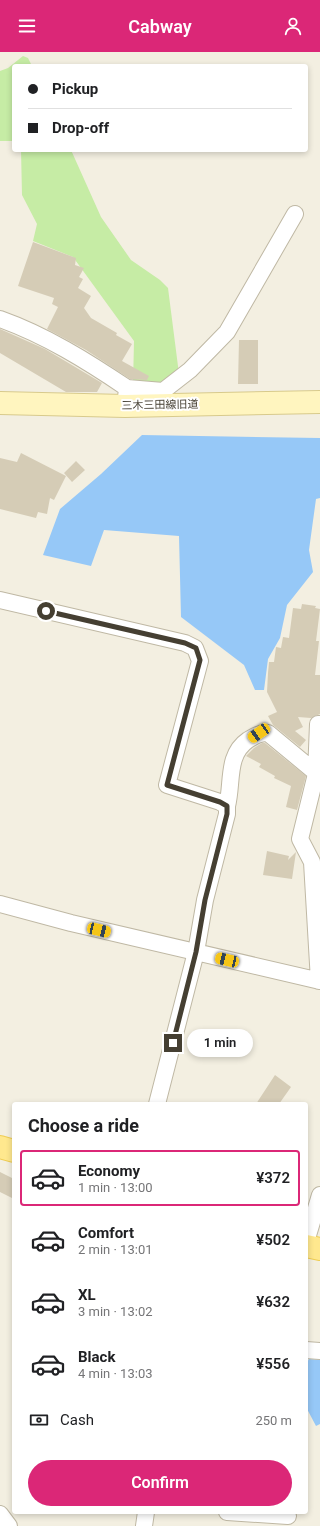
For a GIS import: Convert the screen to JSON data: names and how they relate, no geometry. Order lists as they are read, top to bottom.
{
  "streets": {
    "street": ["三木三田線旧道"]
  },
  "page": {
    "header": "Cabway",
    "banner": ["Pickup", "Drop-off"],
    "bubble": "1 min",
    "heading": "Choose a ride",
    "list": [
      {
        "name": "Economy",
        "note": "1 min · 13:00",
        "value": "¥372"
      },
      {
        "name": "Comfort",
        "note": "2 min · 13:01",
        "value": "¥502"
      },
      {
        "name": "XL",
        "note": "3 min · 13:02",
        "value": "¥632"
      },
      {
        "name": "Black",
        "note": "4 min · 13:03",
        "value": "¥556"
      }
    ],
    "pay": ["Cash", "250 m"],
    "buttons": "Confirm"
  }
}
